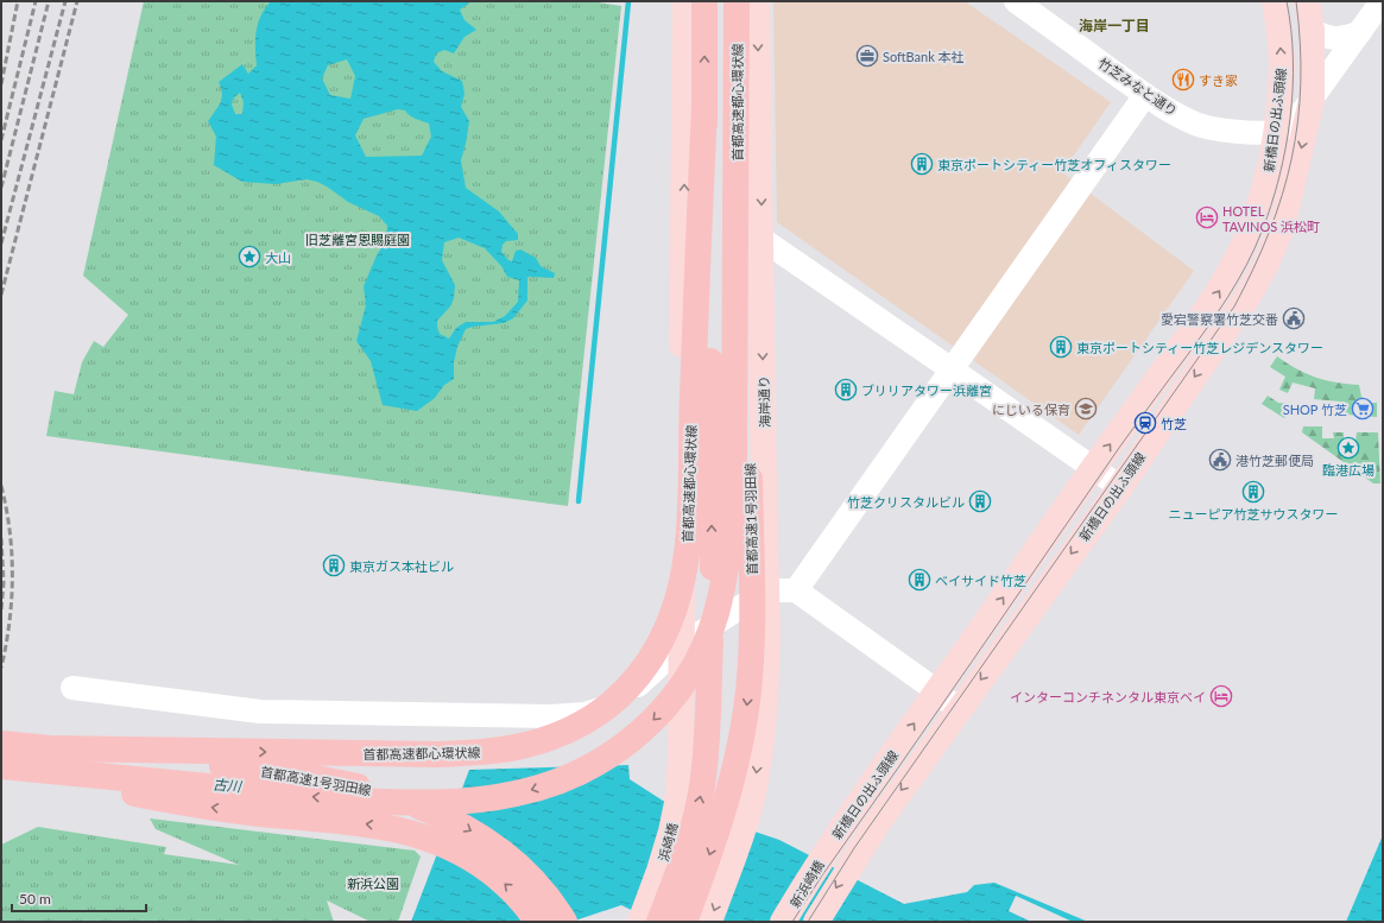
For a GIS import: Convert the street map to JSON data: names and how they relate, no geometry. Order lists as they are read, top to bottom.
{
  "streets": {
    "highway": ["首都高速都心環状線", "首都高速1号羽田線"],
    "main road": [
      "新橋日の出ふ頭線",
      "海岸通り",
      "浜崎橋",
      "新浜崎橋"
    ],
    "street": ["竹芝みなと通り"]
  },
  "crossings": [
    ["竹芝みなと通り", "新橋日の出ふ頭線"],
    ["首都高速都心環状線", "首都高速1号羽田線"],
    ["首都高速都心環状線", "浜崎橋"],
    ["新橋日の出ふ頭線", "新浜崎橋"]
  ],
  "districts": ["海岸一丁目"],
  "water": ["古川"],
  "parks": ["旧芝離宮恩賜庭園", "新浜公園"],
  "places": {
    "office": ["SoftBank 本社"],
    "restaurant": ["すき家"],
    "building": [
      "東京ポートシティー竹芝オフィスタワー",
      "東京ポートシティー竹芝レジデンスタワー",
      "ブリリアタワー浜離宮",
      "ニューピア竹芝サウスタワー",
      "竹芝クリスタルビル",
      "東京ガス本社ビル",
      "ベイサイド竹芝"
    ],
    "hotel": ["HOTEL TAVINOS 浜松町", "インターコンチネンタル東京ベイ"],
    "place": ["大山", "臨港広場"],
    "public building": ["愛宕警察署竹芝交番", "港竹芝郵便局"],
    "school or university": ["にじいる保育"],
    "supermarket": ["SHOP 竹芝"],
    "station": ["竹芝"]
  },
  "scale_bar": "50 m"
}
